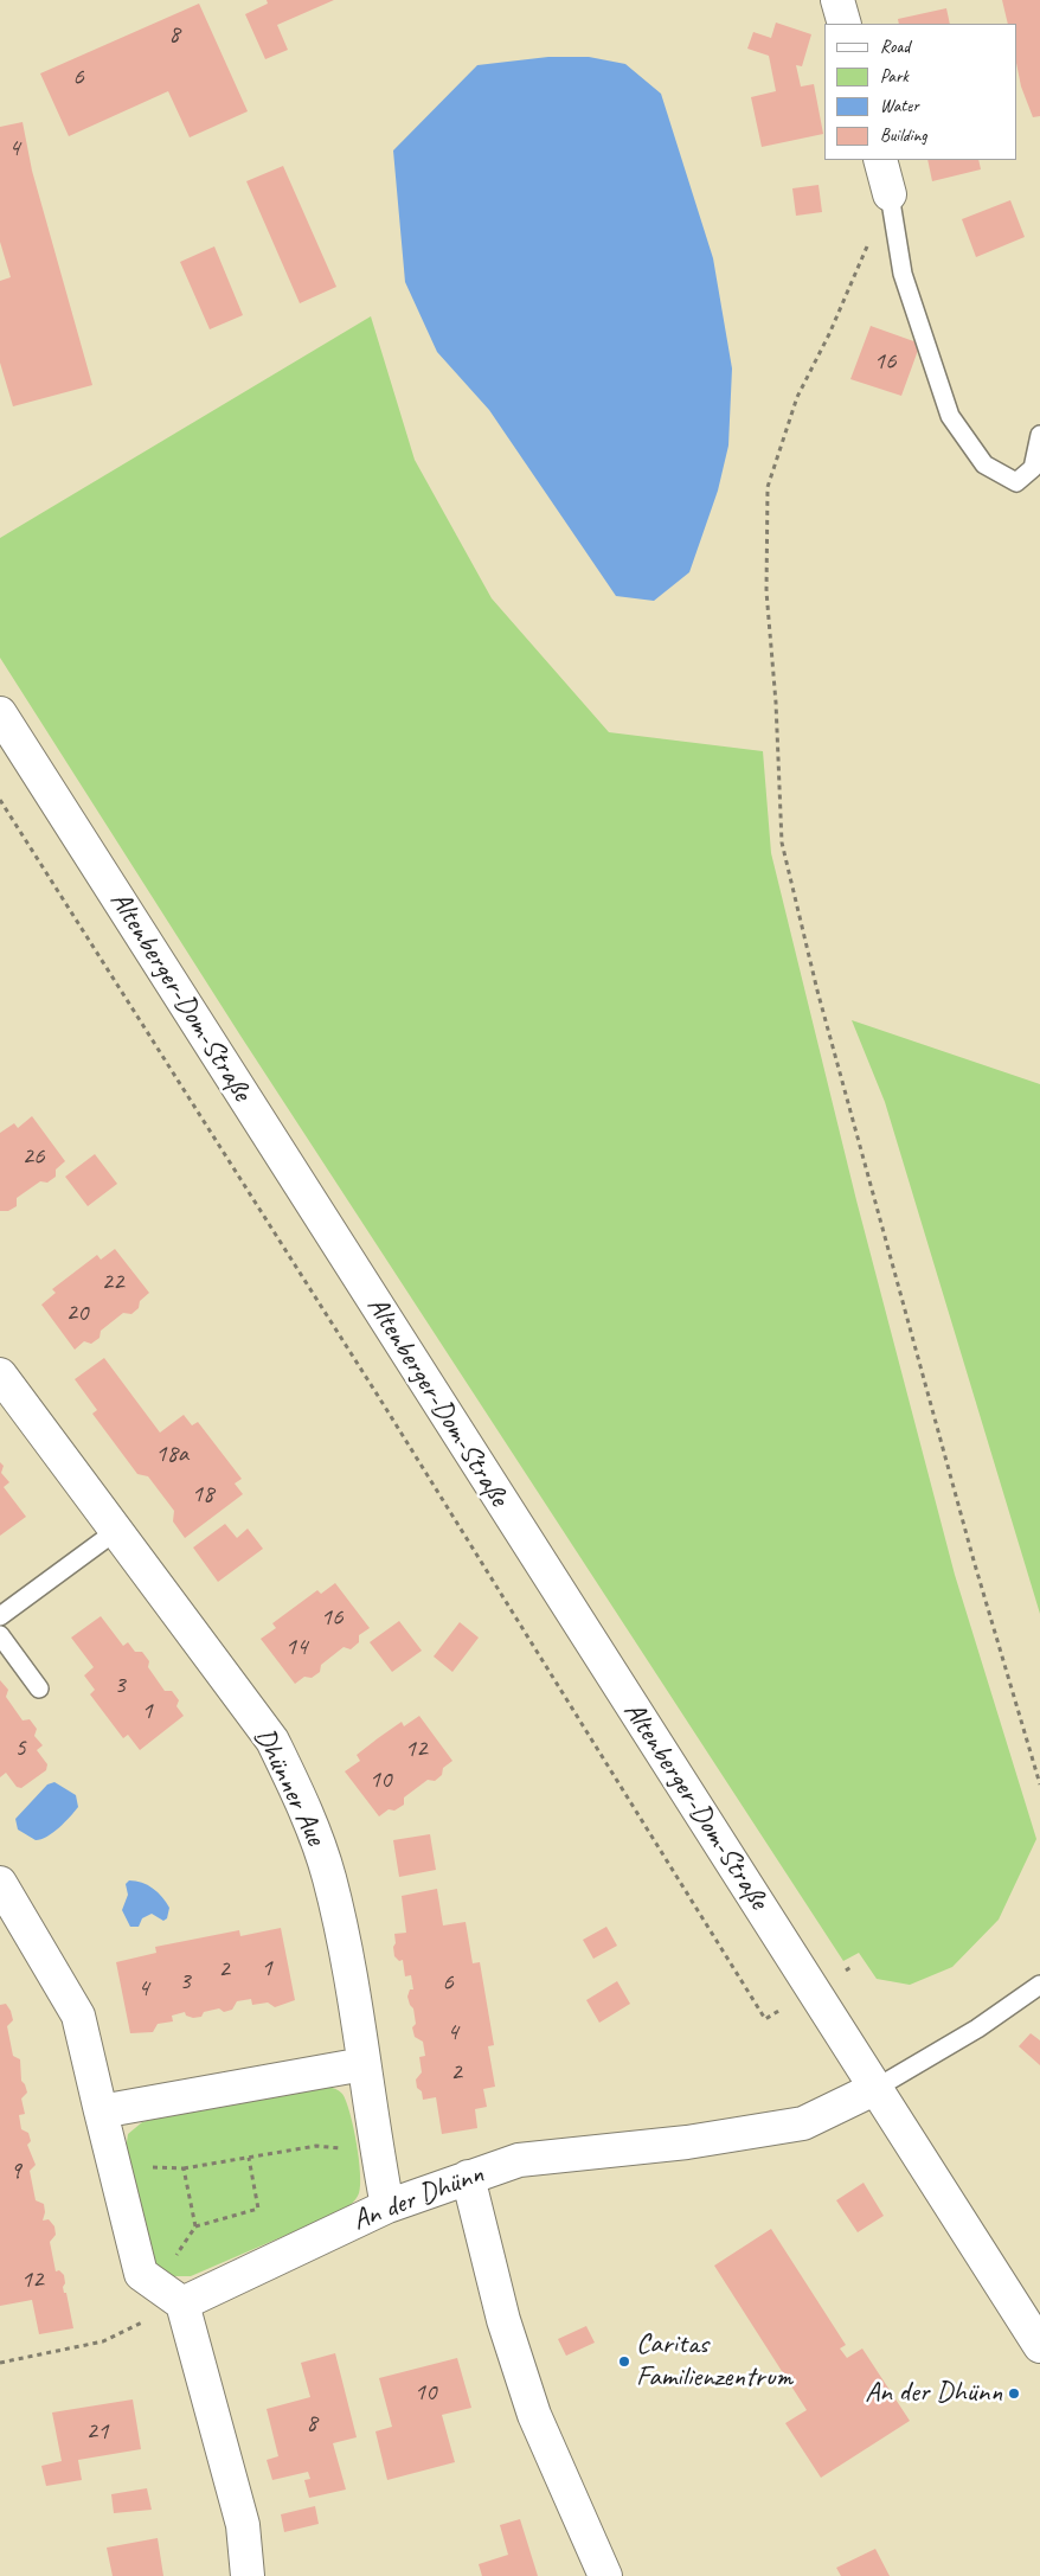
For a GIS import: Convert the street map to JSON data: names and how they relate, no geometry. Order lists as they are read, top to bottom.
{
  "streets": {
    "street": ["Altenberger-Dom-Straße", "Dhünner Aue", "An der Dhünn"]
  },
  "crossings": [
    ["Altenberger-Dom-Straße", "An der Dhünn"],
    ["Dhünner Aue", "An der Dhünn"]
  ],
  "places": ["Caritas Familienzentrum", "An der Dhünn"],
  "house_numbers": [
    "8",
    "6",
    "4",
    "16",
    "26",
    "22",
    "20",
    "18a",
    "18",
    "16",
    "14",
    "3",
    "1",
    "5",
    "12",
    "10",
    "1",
    "2",
    "3",
    "6",
    "4",
    "4",
    "2",
    "9",
    "12",
    "10",
    "8",
    "21"
  ],
  "legend": [
    "Road",
    "Park",
    "Water",
    "Building"
  ]
}
